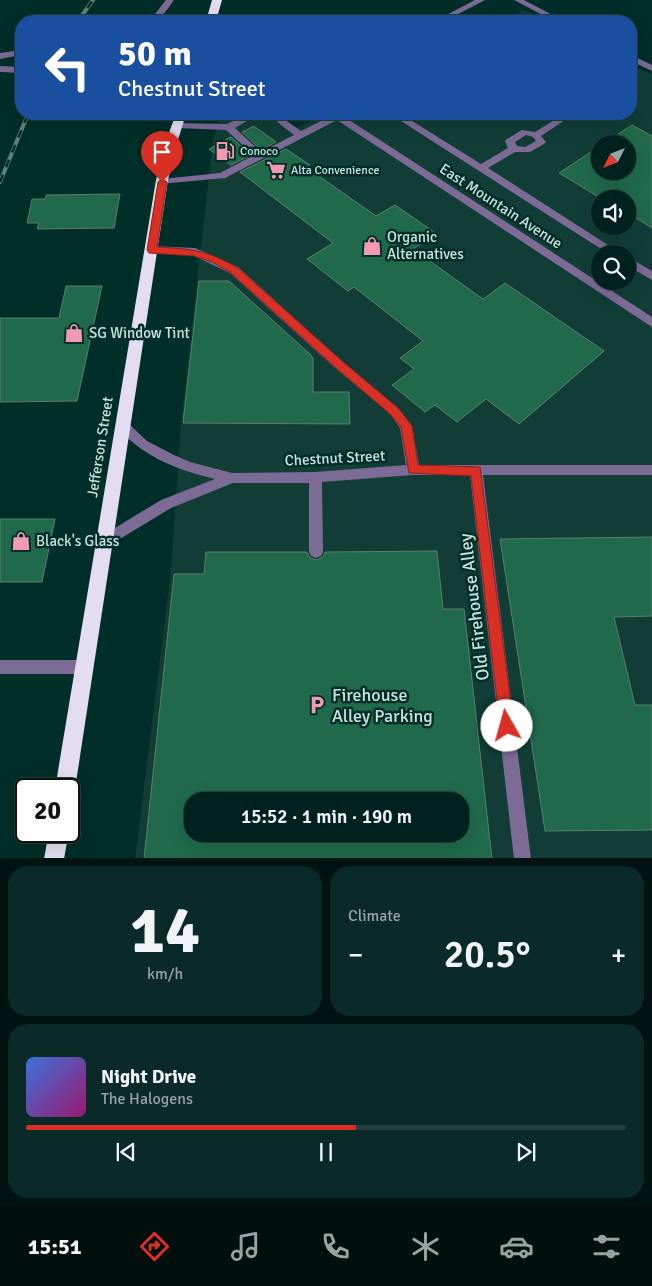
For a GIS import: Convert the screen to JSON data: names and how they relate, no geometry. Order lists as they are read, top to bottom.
{
  "streets": {
    "highway": ["Jefferson Street"],
    "street": ["East Mountain Avenue", "Chestnut Street", "Old Firehouse Alley"]
  },
  "crossings": [
    ["Jefferson Street", "Chestnut Street"],
    ["Chestnut Street", "Old Firehouse Alley"]
  ],
  "places": {
    "fuel station": ["Conoco"],
    "supermarket": ["Alta Convenience"],
    "shop": ["Organic Alternatives", "SG Window Tint", "Black's Glass"],
    "parking": ["Firehouse Alley Parking"]
  },
  "north": "bottom left",
  "page": {
    "turn": ["50 m", "Chestnut Street"],
    "limit": "20",
    "trip": "15:52 · 1 min · 190 m",
    "tile": [
      ["14", "km/h"],
      "Climate"
    ],
    "heat": ["−", "20.5°", "+"],
    "song": ["Night Drive", "The Halogens"],
    "tabs": "15:51"
  }
}
